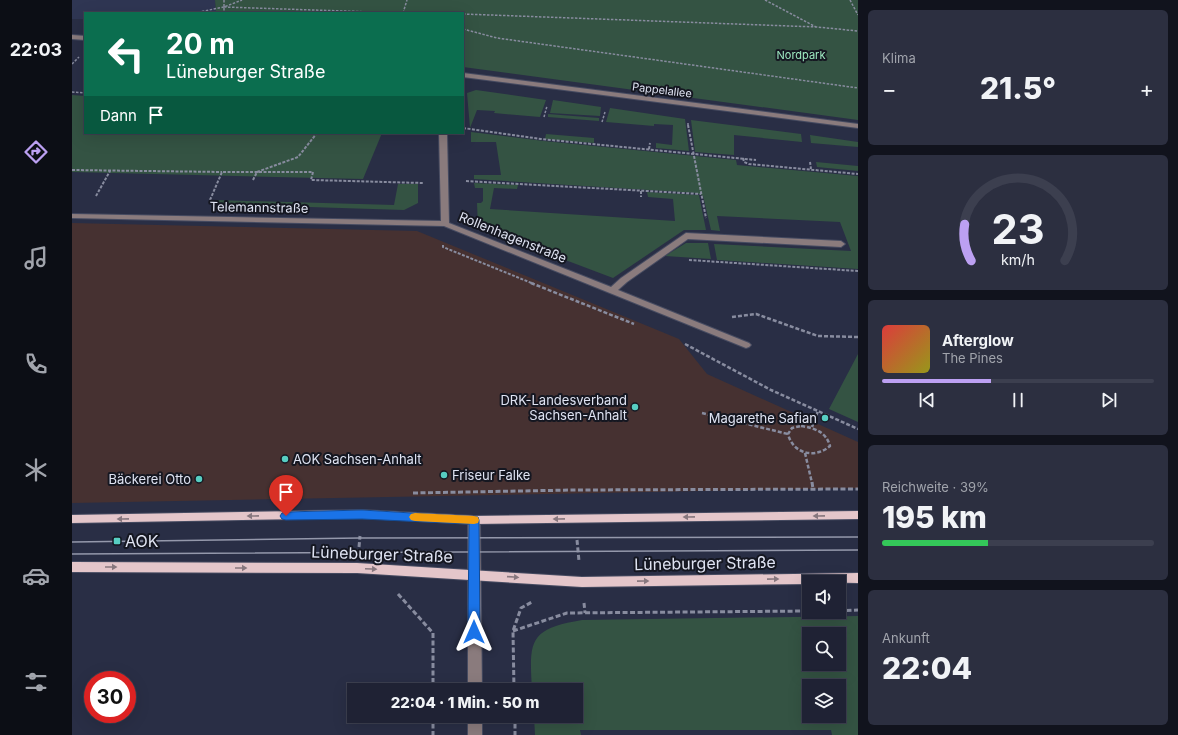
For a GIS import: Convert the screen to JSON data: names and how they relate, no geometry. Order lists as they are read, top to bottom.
{
  "streets": {
    "main road": ["Lüneburger Straße"],
    "street": ["Pappelallee", "Telemannstraße", "Rollenhagenstraße"]
  },
  "crossings": [
    ["Telemannstraße", "Rollenhagenstraße"]
  ],
  "parks": ["Nordpark"],
  "places": {
    "other": [
      "DRK-Landesverband Sachsen-Anhalt",
      "Magarethe Safian",
      "AOK Sachsen-Anhalt",
      "Friseur Falke",
      "Bäckerei Otto"
    ],
    "transit": ["AOK"]
  },
  "page": {
    "tabs": "22:03",
    "tile": [
      "Klima",
      ["Reichweite · 39%", "195 km"],
      ["Ankunft", "22:04"]
    ],
    "turn": ["20 m", "Lüneburger Straße"],
    "heat": ["−", "21.5°", "+"],
    "then": "Dann",
    "song": ["Afterglow", "The Pines"],
    "limit": "30",
    "trip": "22:04 · 1 Min. · 50 m",
    "gauge": ["23", "km/h"]
  }
}
